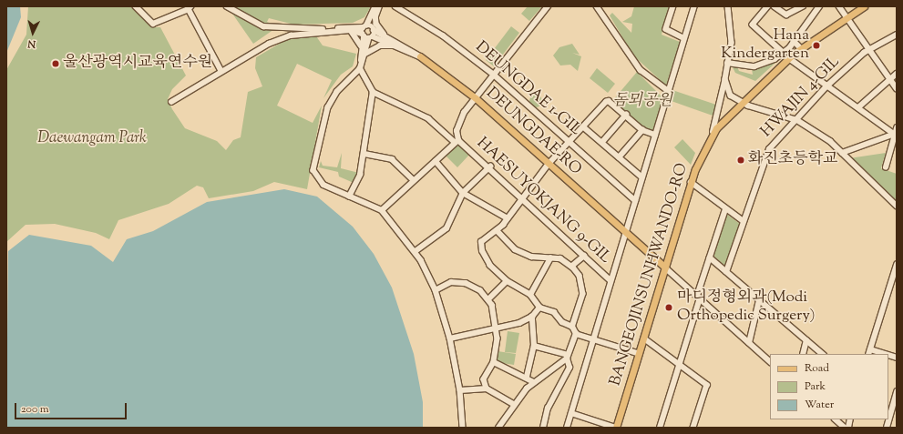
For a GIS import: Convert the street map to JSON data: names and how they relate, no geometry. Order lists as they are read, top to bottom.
{
  "streets": {
    "main road": ["DEUNGDAE-RO", "BANGEOJINSUNHWANDO-RO"],
    "street": ["DEUNGDAE 1-GIL", "HWAJIN 4-GIL", "HAESUYOKJANG 9-GIL"]
  },
  "crossings": [
    ["DEUNGDAE-RO", "BANGEOJINSUNHWANDO-RO"]
  ],
  "parks": ["돔뫼공원", "Daewangam Park"],
  "places": [
    "Hana Kindergarten",
    "울산광역시교육연수원",
    "화진초등학교",
    "마디정형외과(Modi Orthopedic Surgery)"
  ],
  "legend": ["Road", "Park", "Water"],
  "scale_bar": "200 m",
  "north": "bottom"
}
